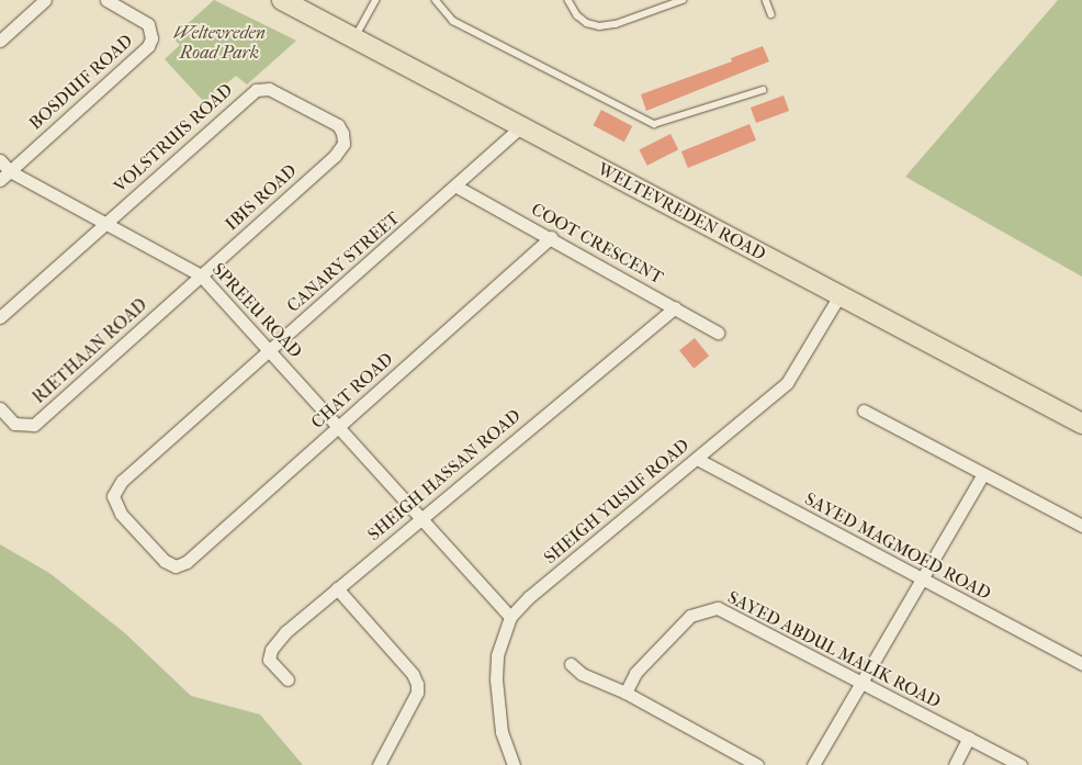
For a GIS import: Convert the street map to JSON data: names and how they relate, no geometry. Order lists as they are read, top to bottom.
{
  "streets": {
    "main road": ["WELTEVREDEN ROAD"],
    "street": [
      "BOSDUIF ROAD",
      "VOLSTRUIS ROAD",
      "IBIS ROAD",
      "COOT CRESCENT",
      "CANARY STREET",
      "SPREEU ROAD",
      "RIETHAAN ROAD",
      "CHAT ROAD",
      "SHEIGH HASSAN ROAD",
      "SHEIGH YUSUF ROAD",
      "SAYED MAGMOED ROAD",
      "SAYED ABDUL MALIK ROAD"
    ]
  },
  "crossings": [
    ["BOSDUIF ROAD", "SPREEU ROAD"],
    ["VOLSTRUIS ROAD", "IBIS ROAD"],
    ["VOLSTRUIS ROAD", "SPREEU ROAD"],
    ["IBIS ROAD", "SPREEU ROAD"],
    ["IBIS ROAD", "RIETHAAN ROAD"],
    ["WELTEVREDEN ROAD", "CANARY STREET"],
    ["WELTEVREDEN ROAD", "SHEIGH YUSUF ROAD"],
    ["COOT CRESCENT", "CANARY STREET"],
    ["COOT CRESCENT", "CHAT ROAD"],
    ["COOT CRESCENT", "SHEIGH HASSAN ROAD"],
    ["CANARY STREET", "SPREEU ROAD"],
    ["CANARY STREET", "CHAT ROAD"],
    ["SPREEU ROAD", "RIETHAAN ROAD"],
    ["SPREEU ROAD", "CHAT ROAD"],
    ["SPREEU ROAD", "SHEIGH HASSAN ROAD"],
    ["SPREEU ROAD", "SHEIGH YUSUF ROAD"],
    ["SHEIGH YUSUF ROAD", "SAYED MAGMOED ROAD"]
  ],
  "parks": ["Weltevreden Road Park"]
}
